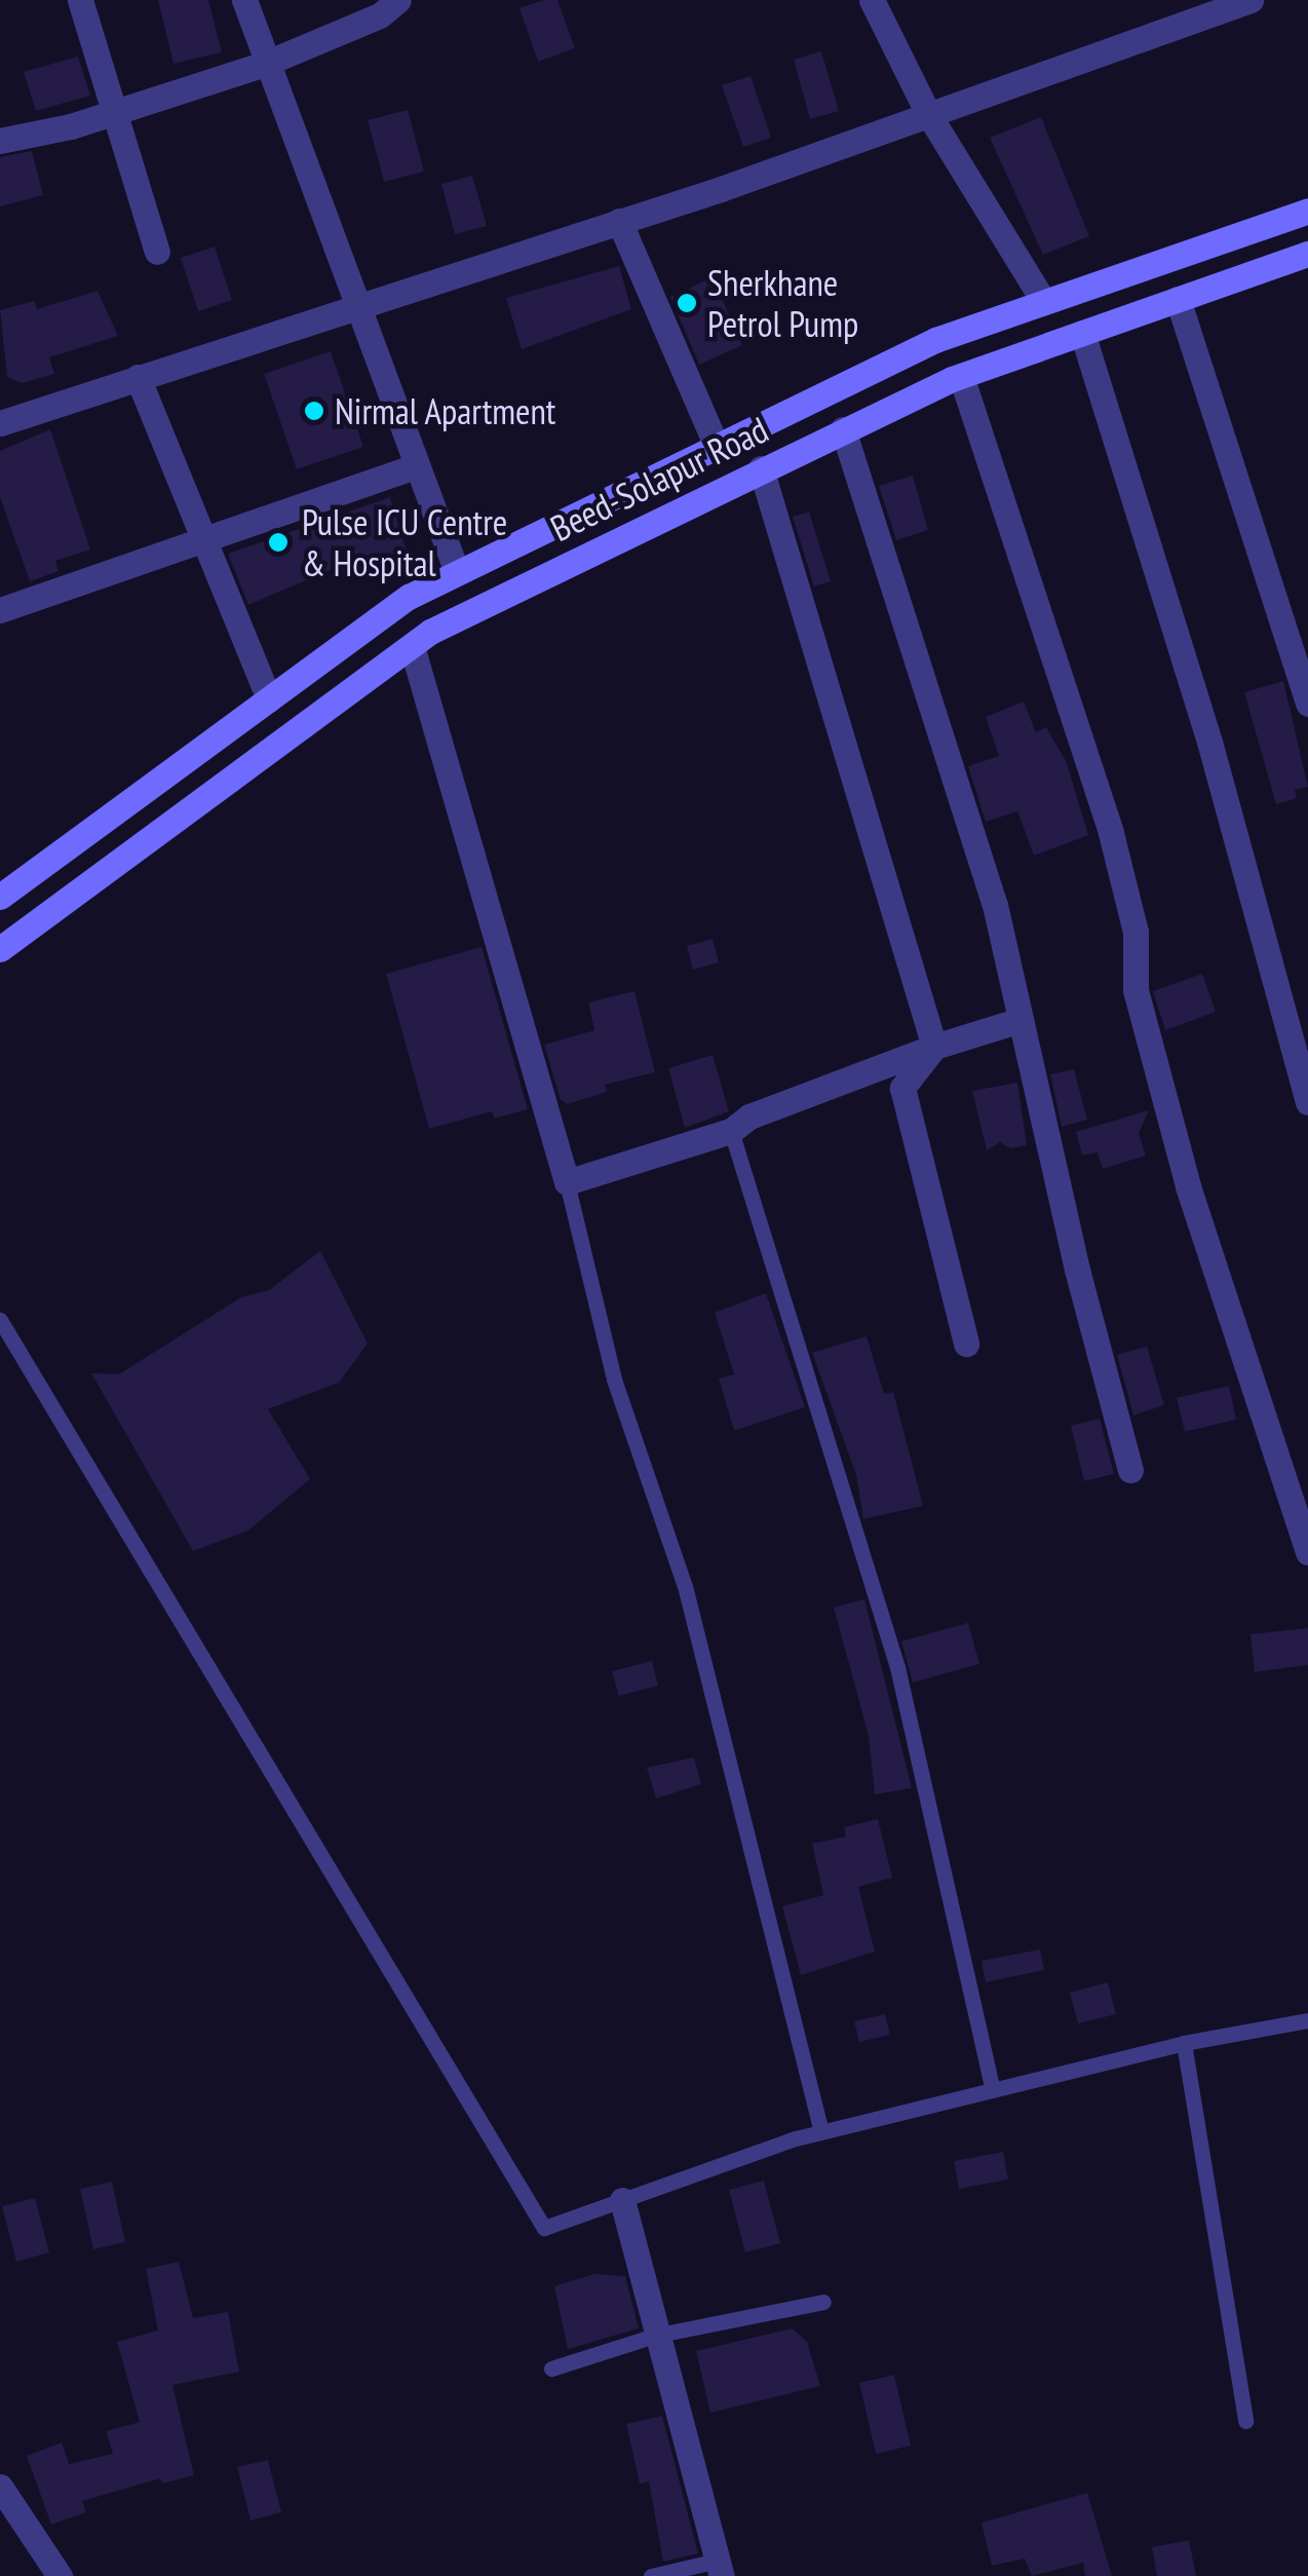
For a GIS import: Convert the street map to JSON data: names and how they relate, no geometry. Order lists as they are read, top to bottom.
{
  "streets": {
    "main road": ["Beed-Solapur Road"]
  },
  "places": ["Sherkhane Petrol Pump", "Nirmal Apartment", "Pulse ICU Centre & Hospital"]
}
